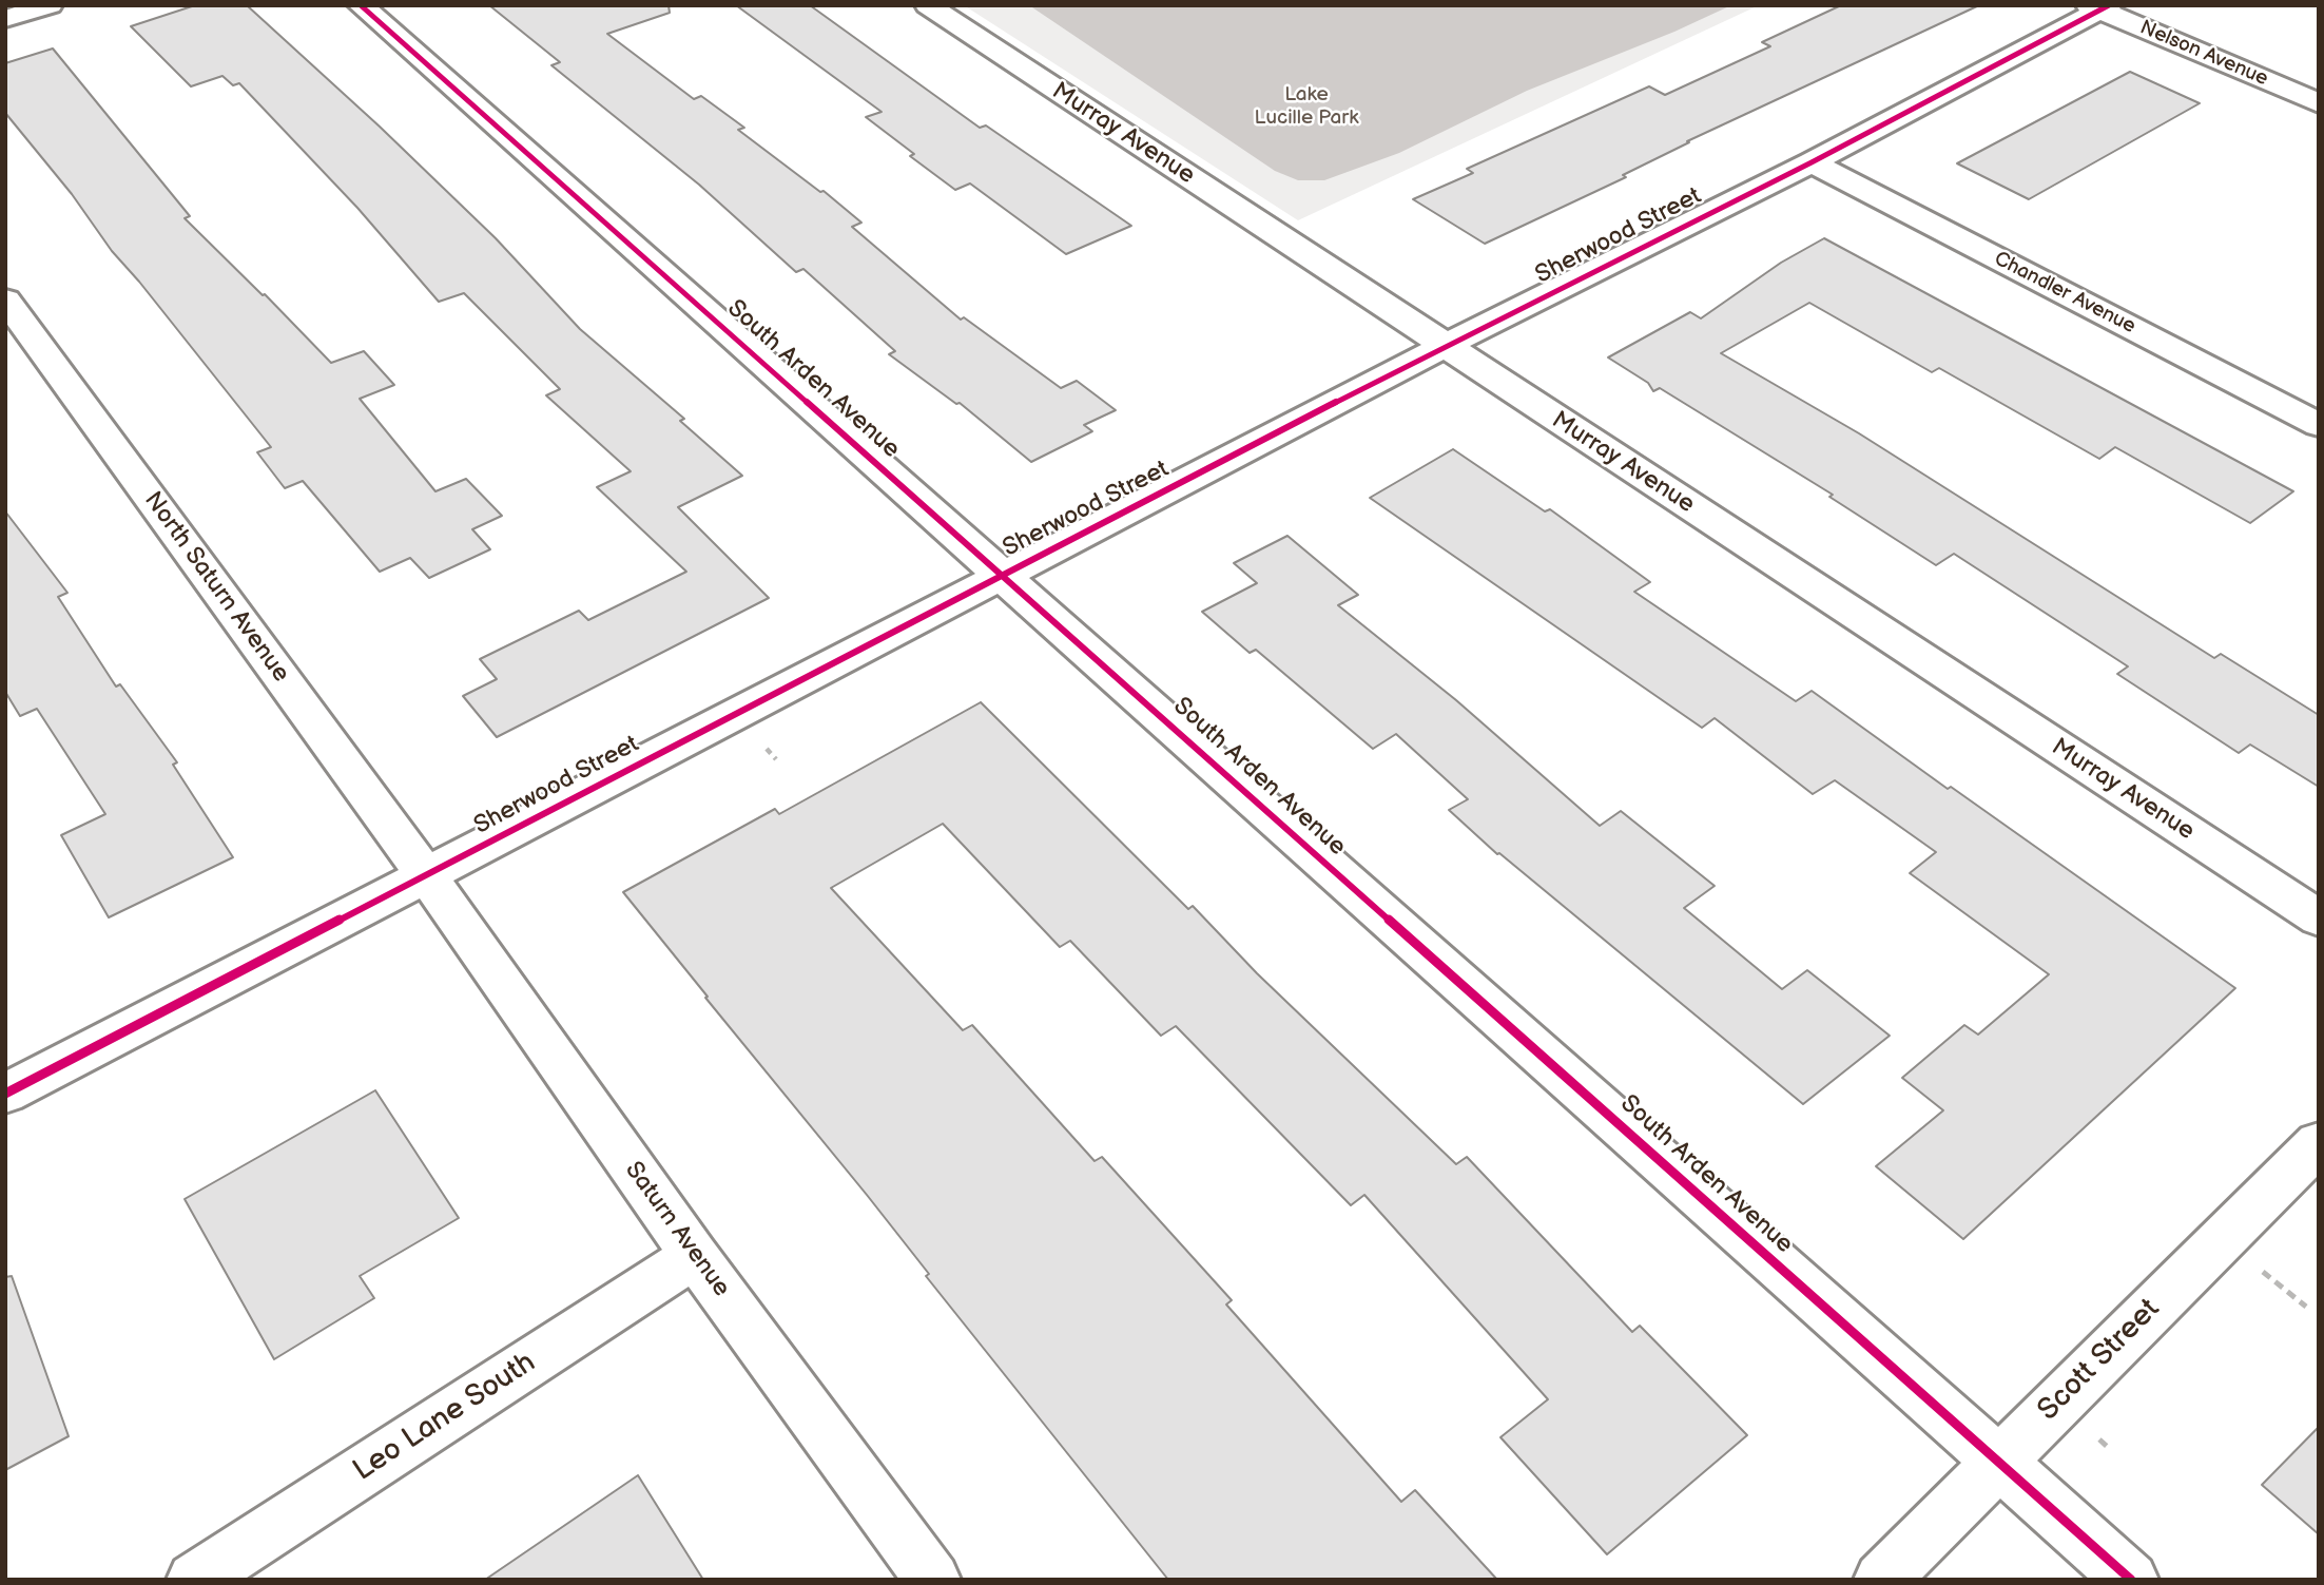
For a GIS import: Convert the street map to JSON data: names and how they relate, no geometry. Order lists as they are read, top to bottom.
{
  "streets": {
    "street": [
      "Nelson Avenue",
      "Murray Avenue",
      "Sherwood Street",
      "Chandler Avenue",
      "South Arden Avenue",
      "North Saturn Avenue",
      "Saturn Avenue",
      "Scott Street",
      "Leo Lane South"
    ]
  },
  "crossings": [
    ["Nelson Avenue", "Sherwood Street"],
    ["Murray Avenue", "Sherwood Street"],
    ["Sherwood Street", "Chandler Avenue"],
    ["Sherwood Street", "South Arden Avenue"],
    ["Sherwood Street", "North Saturn Avenue"],
    ["Sherwood Street", "Saturn Avenue"],
    ["South Arden Avenue", "Scott Street"],
    ["North Saturn Avenue", "Saturn Avenue"],
    ["Saturn Avenue", "Leo Lane South"]
  ],
  "parks": ["Lake Lucille Park"]
}
